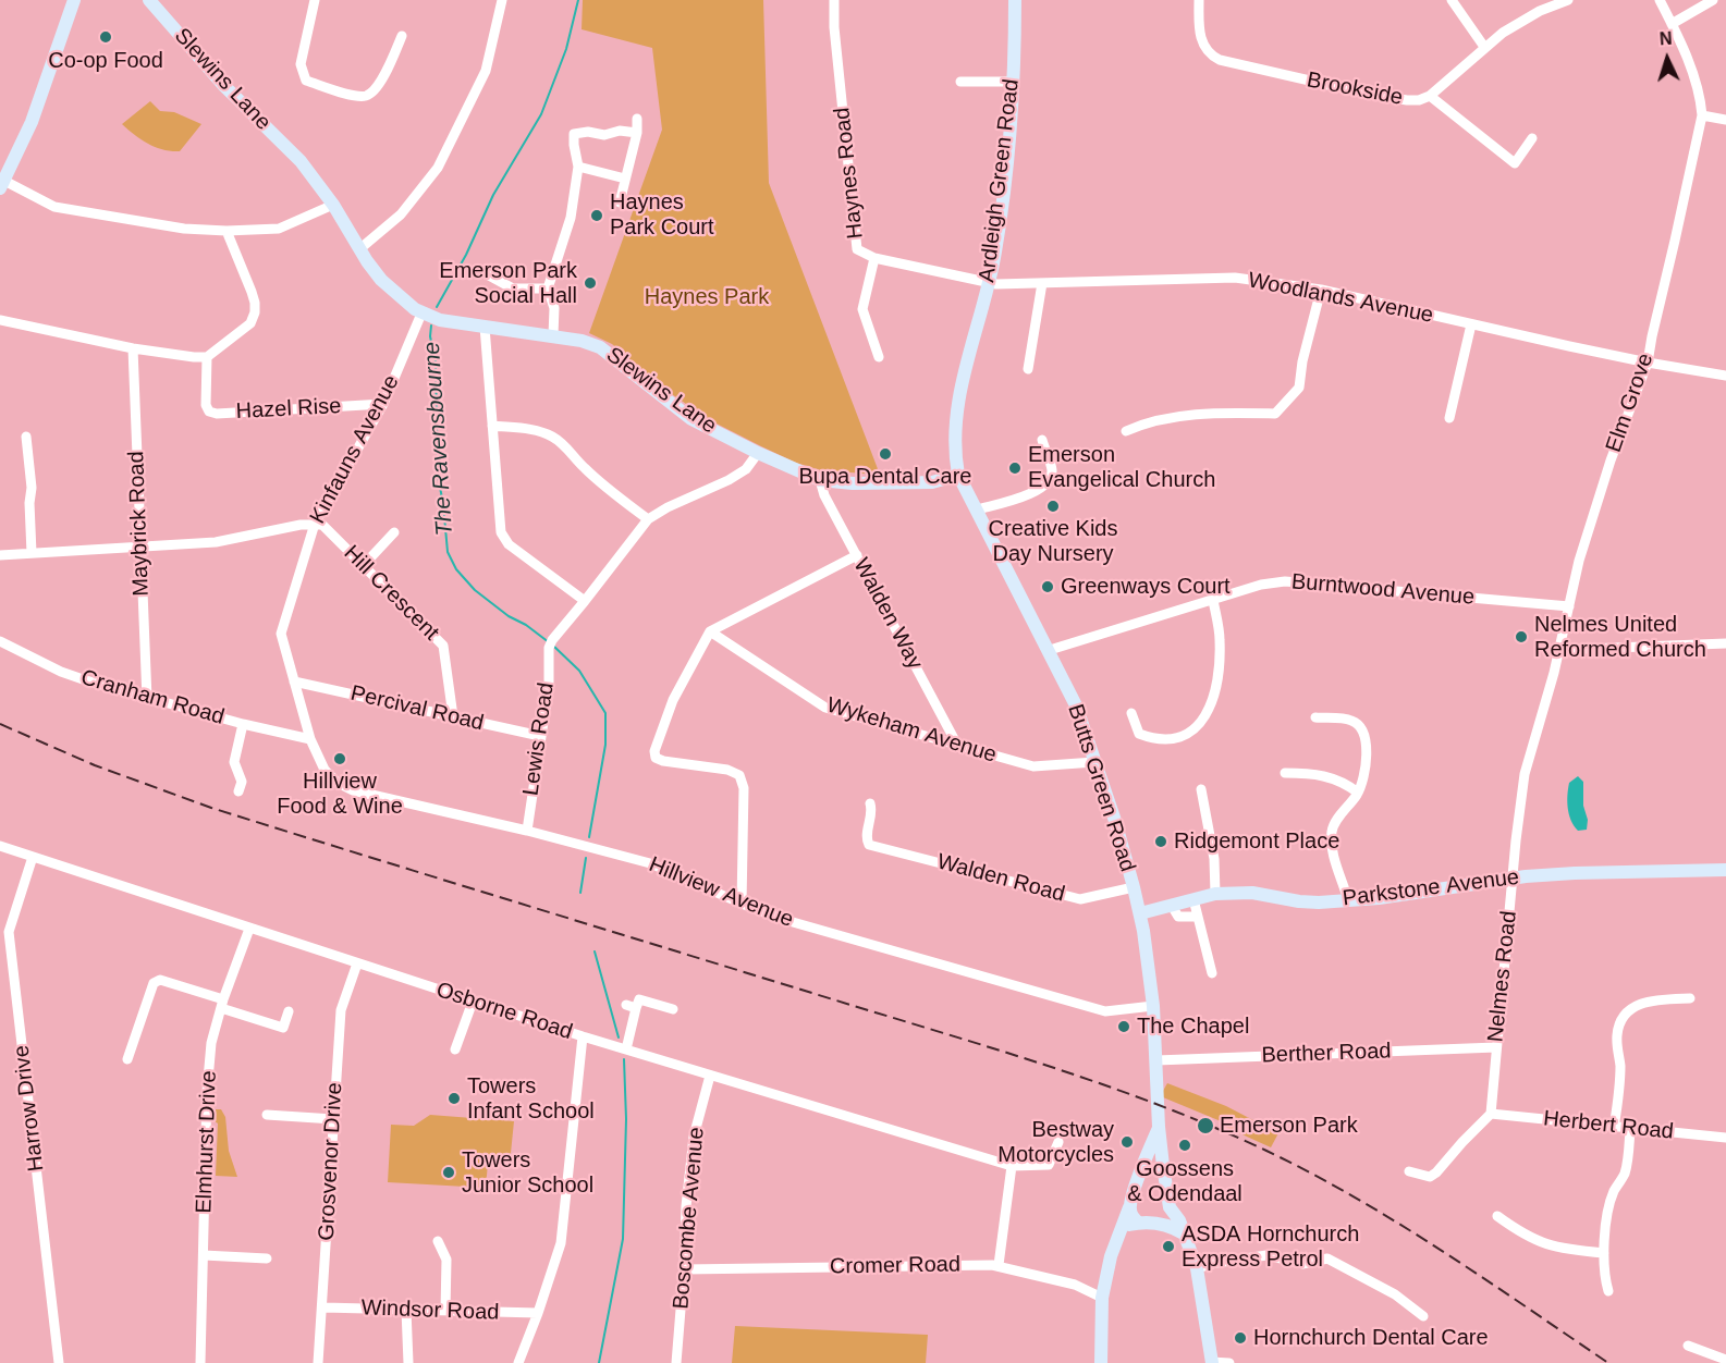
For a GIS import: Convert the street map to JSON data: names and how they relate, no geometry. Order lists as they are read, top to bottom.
{
  "streets": {
    "street": [
      "Slewins Lane",
      "Brookside",
      "Haynes Road",
      "Ardleigh Green Road",
      "Woodlands Avenue",
      "Elm Grove",
      "Hazel Rise",
      "Kinfauns Avenue",
      "Maybrick Road",
      "Burntwood Avenue",
      "Hill Crescent",
      "Walden Way",
      "Cranham Road",
      "Percival Road",
      "Wykeham Avenue",
      "Lewis Road",
      "Butts Green Road",
      "Walden Road",
      "Parkstone Avenue",
      "Hillview Avenue",
      "Nelmes Road",
      "Osborne Road",
      "Berther Road",
      "Harrow Drive",
      "Herbert Road",
      "Elmhurst Drive",
      "Grosvenor Drive",
      "Boscombe Avenue",
      "Cromer Road",
      "Windsor Road"
    ]
  },
  "crossings": [
    ["Slewins Lane", "Ardleigh Green Road"],
    ["Slewins Lane", "Kinfauns Avenue"],
    ["Slewins Lane", "Walden Way"],
    ["Slewins Lane", "Butts Green Road"],
    ["Haynes Road", "Ardleigh Green Road"],
    ["Haynes Road", "Woodlands Avenue"],
    ["Ardleigh Green Road", "Woodlands Avenue"],
    ["Ardleigh Green Road", "Butts Green Road"],
    ["Woodlands Avenue", "Elm Grove"],
    ["Elm Grove", "Burntwood Avenue"],
    ["Elm Grove", "Nelmes Road"],
    ["Hazel Rise", "Kinfauns Avenue"],
    ["Kinfauns Avenue", "Hill Crescent"],
    ["Kinfauns Avenue", "Cranham Road"],
    ["Kinfauns Avenue", "Percival Road"],
    ["Kinfauns Avenue", "Hillview Avenue"],
    ["Maybrick Road", "Cranham Road"],
    ["Burntwood Avenue", "Butts Green Road"],
    ["Hill Crescent", "Percival Road"],
    ["Walden Way", "Wykeham Avenue"],
    ["Cranham Road", "Hillview Avenue"],
    ["Percival Road", "Lewis Road"],
    ["Wykeham Avenue", "Butts Green Road"],
    ["Lewis Road", "Hillview Avenue"],
    ["Butts Green Road", "Walden Road"],
    ["Butts Green Road", "Parkstone Avenue"],
    ["Butts Green Road", "Hillview Avenue"],
    ["Butts Green Road", "Berther Road"],
    ["Parkstone Avenue", "Nelmes Road"],
    ["Nelmes Road", "Berther Road"],
    ["Nelmes Road", "Herbert Road"],
    ["Osborne Road", "Harrow Drive"],
    ["Osborne Road", "Elmhurst Drive"],
    ["Osborne Road", "Grosvenor Drive"],
    ["Osborne Road", "Boscombe Avenue"],
    ["Grosvenor Drive", "Windsor Road"],
    ["Boscombe Avenue", "Cromer Road"]
  ],
  "water": ["The Ravensbourne"],
  "parks": ["Haynes Park"],
  "places": [
    "Co-op Food",
    "Haynes Park Court",
    "Emerson Park Social Hall",
    "Bupa Dental Care",
    "Emerson Evangelical Church",
    "Creative Kids Day Nursery",
    "Greenways Court",
    "Nelmes United Reformed Church",
    "Hillview Food & Wine",
    "Ridgemont Place",
    "The Chapel",
    "Towers Infant School",
    "Emerson Park",
    "Bestway Motorcycles",
    "Goossens & Odendaal",
    "Towers Junior School",
    "ASDA Hornchurch Express Petrol",
    "Hornchurch Dental Care"
  ],
  "north": "top"
}
